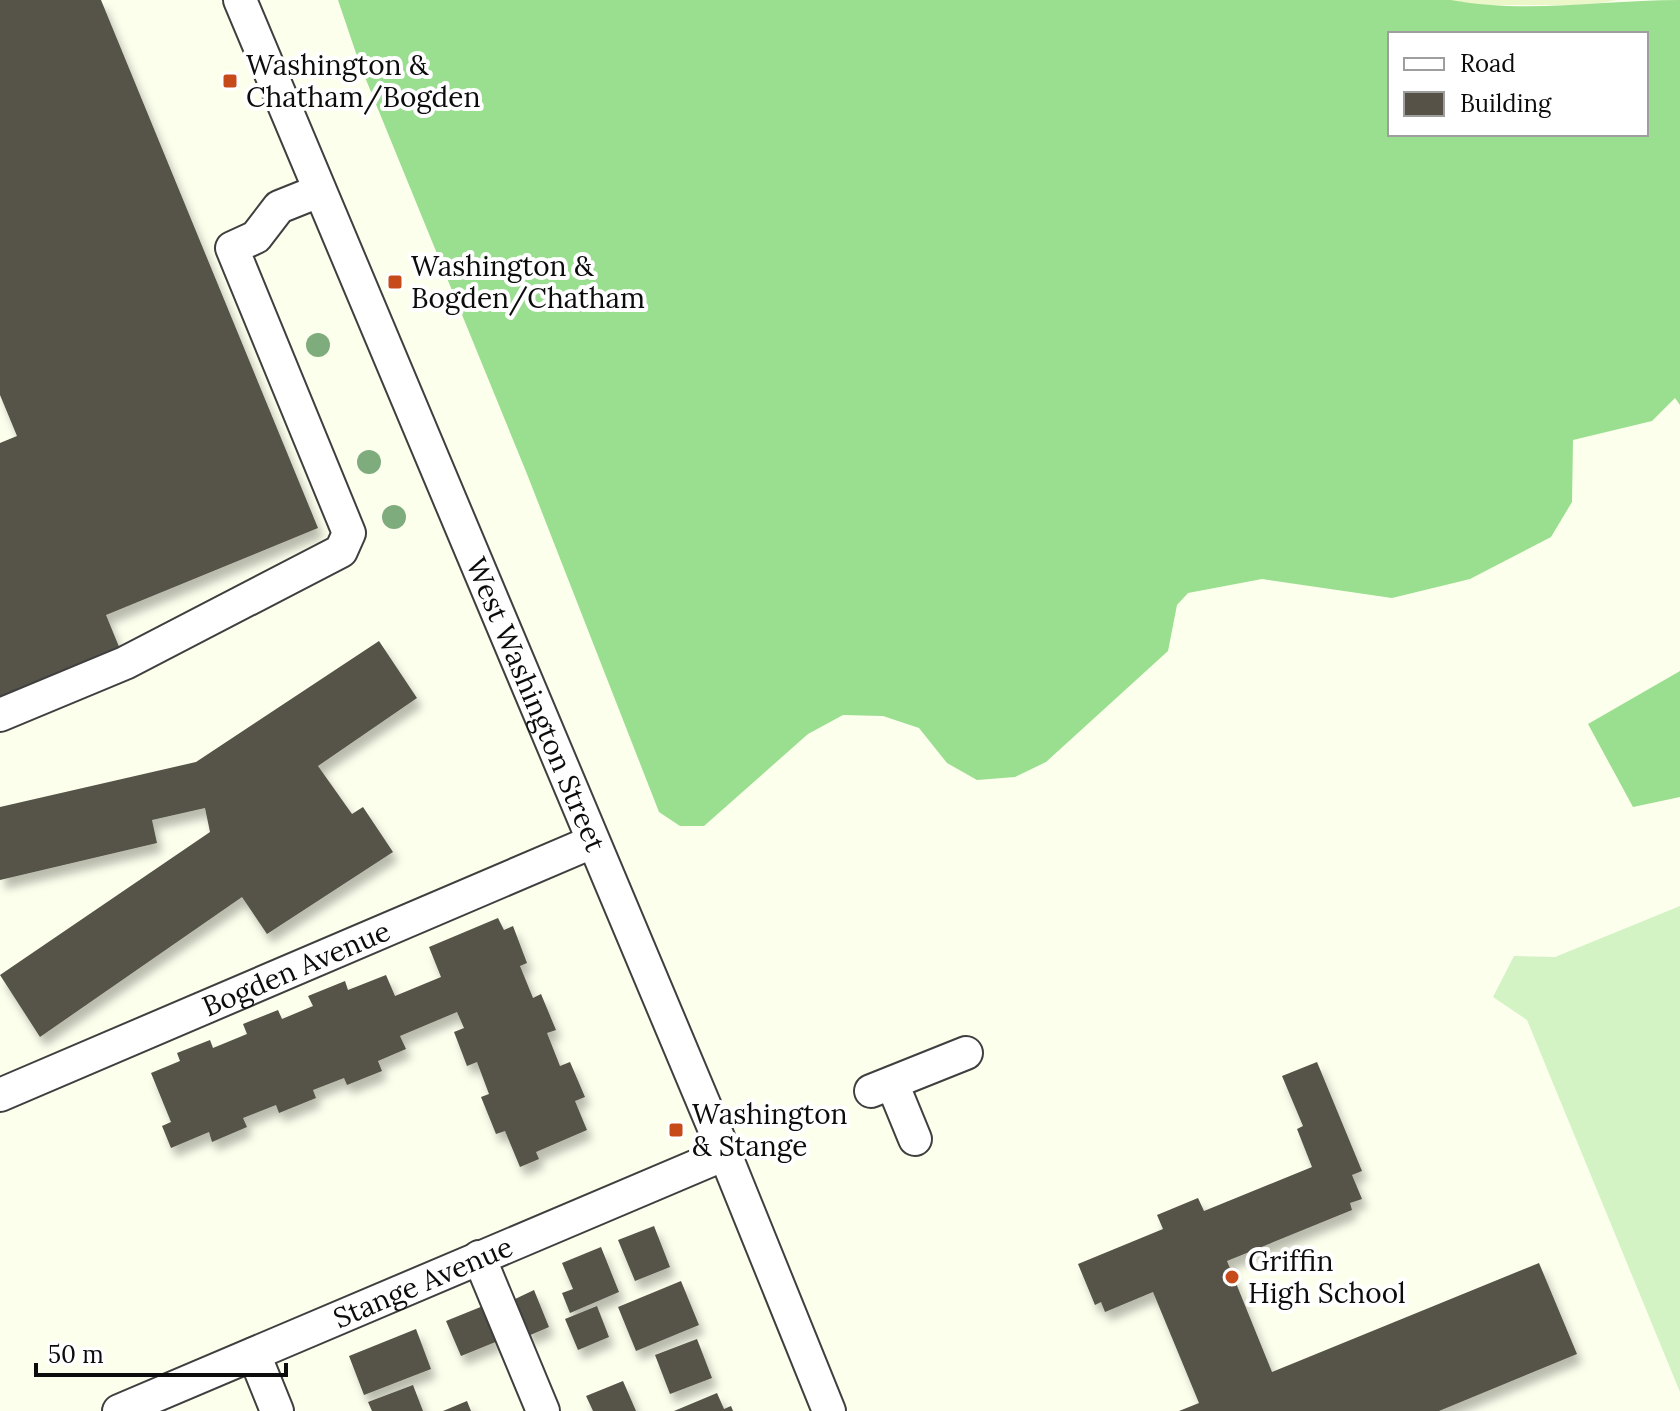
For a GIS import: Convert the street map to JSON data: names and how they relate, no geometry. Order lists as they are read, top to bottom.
{
  "streets": {
    "street": ["West Washington Street", "Bogden Avenue", "Stange Avenue"]
  },
  "crossings": [
    ["West Washington Street", "Bogden Avenue"],
    ["West Washington Street", "Stange Avenue"]
  ],
  "places": {
    "transit": ["Washington & Chatham/Bogden", "Washington & Bogden/Chatham", "Washington & Stange"],
    "other": ["Griffin High School"]
  },
  "legend": ["Road", "Building"],
  "scale_bar": "50 m"
}
